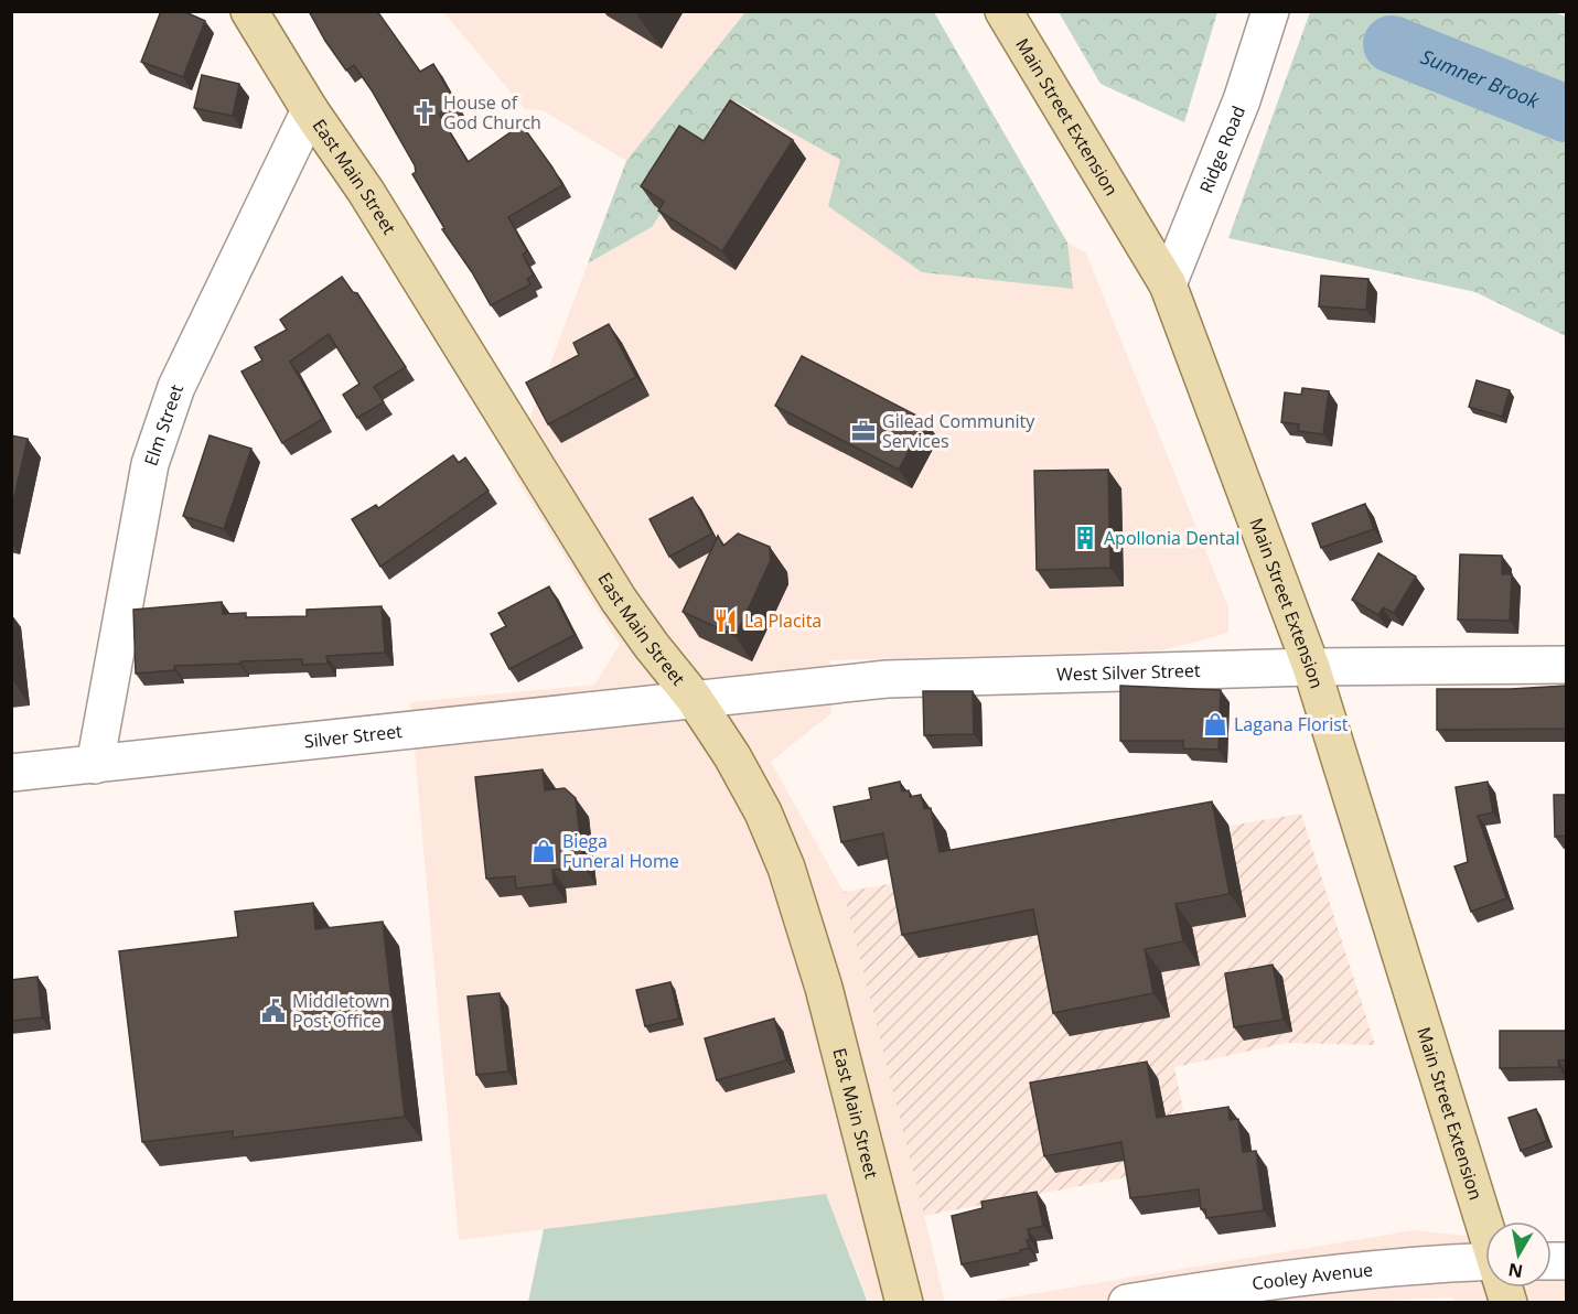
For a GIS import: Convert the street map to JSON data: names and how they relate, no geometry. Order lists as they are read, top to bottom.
{
  "streets": {
    "main road": ["Main Street Extension", "East Main Street"],
    "street": [
      "Ridge Road",
      "Elm Street",
      "West Silver Street",
      "Silver Street",
      "Cooley Avenue"
    ]
  },
  "crossings": [
    ["Main Street Extension", "Ridge Road"],
    ["Main Street Extension", "West Silver Street"],
    ["East Main Street", "Elm Street"],
    ["East Main Street", "West Silver Street"],
    ["East Main Street", "Silver Street"],
    ["Elm Street", "Silver Street"],
    ["West Silver Street", "Silver Street"]
  ],
  "water": ["Sumner Brook"],
  "places": {
    "church": ["House of God Church"],
    "office": ["Gilead Community Services"],
    "building": ["Apollonia Dental"],
    "restaurant": ["La Placita"],
    "shop": ["Lagana Florist", "Biega Funeral Home"],
    "public building": ["Middletown Post Office"]
  },
  "north": "bottom"
}
